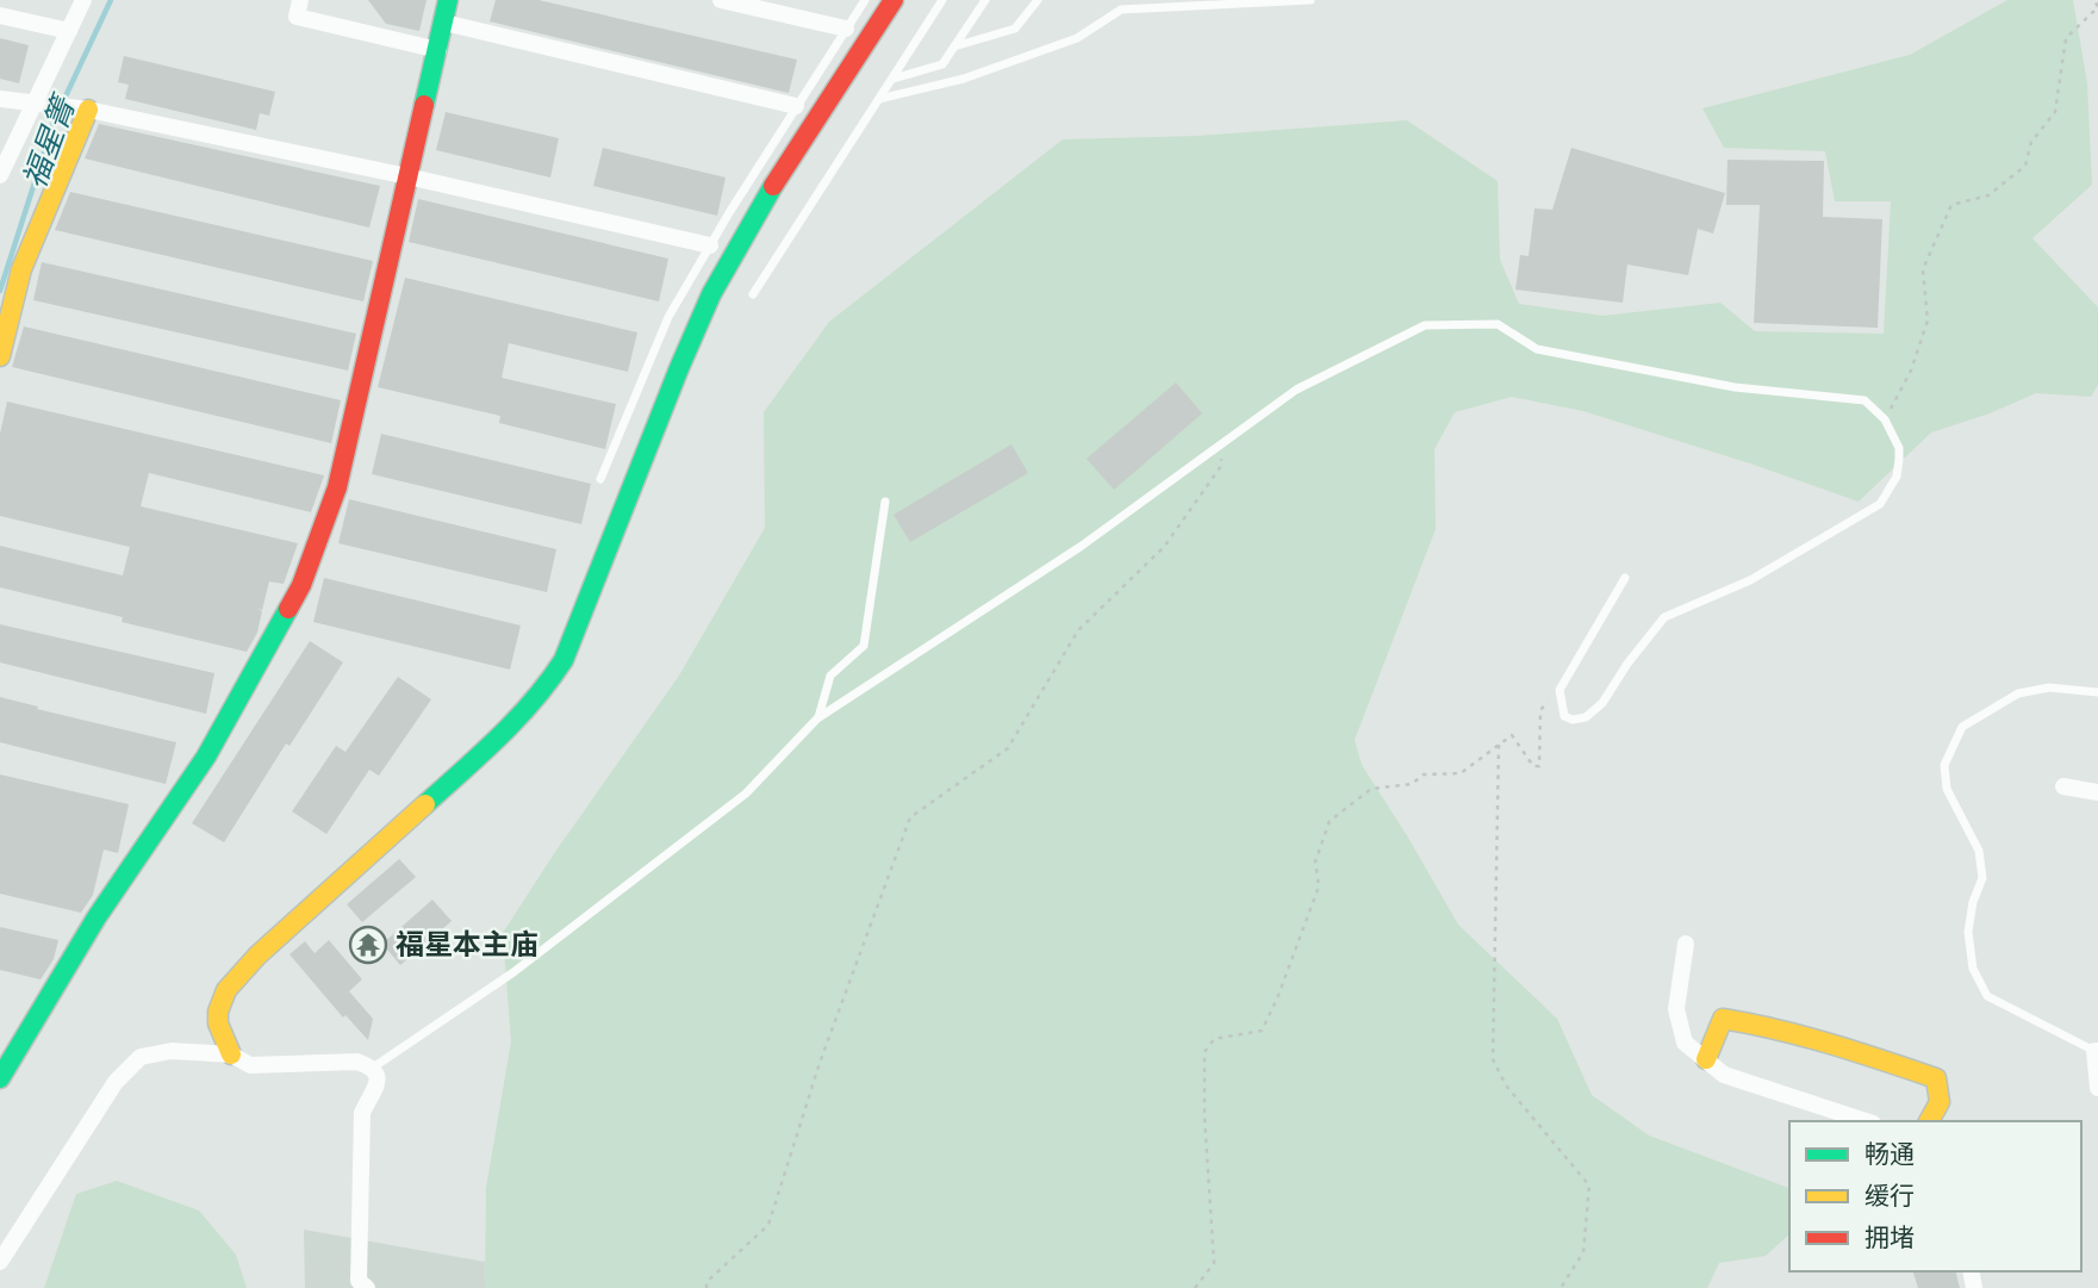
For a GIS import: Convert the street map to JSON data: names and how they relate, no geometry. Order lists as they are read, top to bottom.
{
  "water": ["福星箐"],
  "places": {
    "temple": ["福星本主庙"]
  },
  "legend": ["畅通", "缓行", "拥堵"]
}
